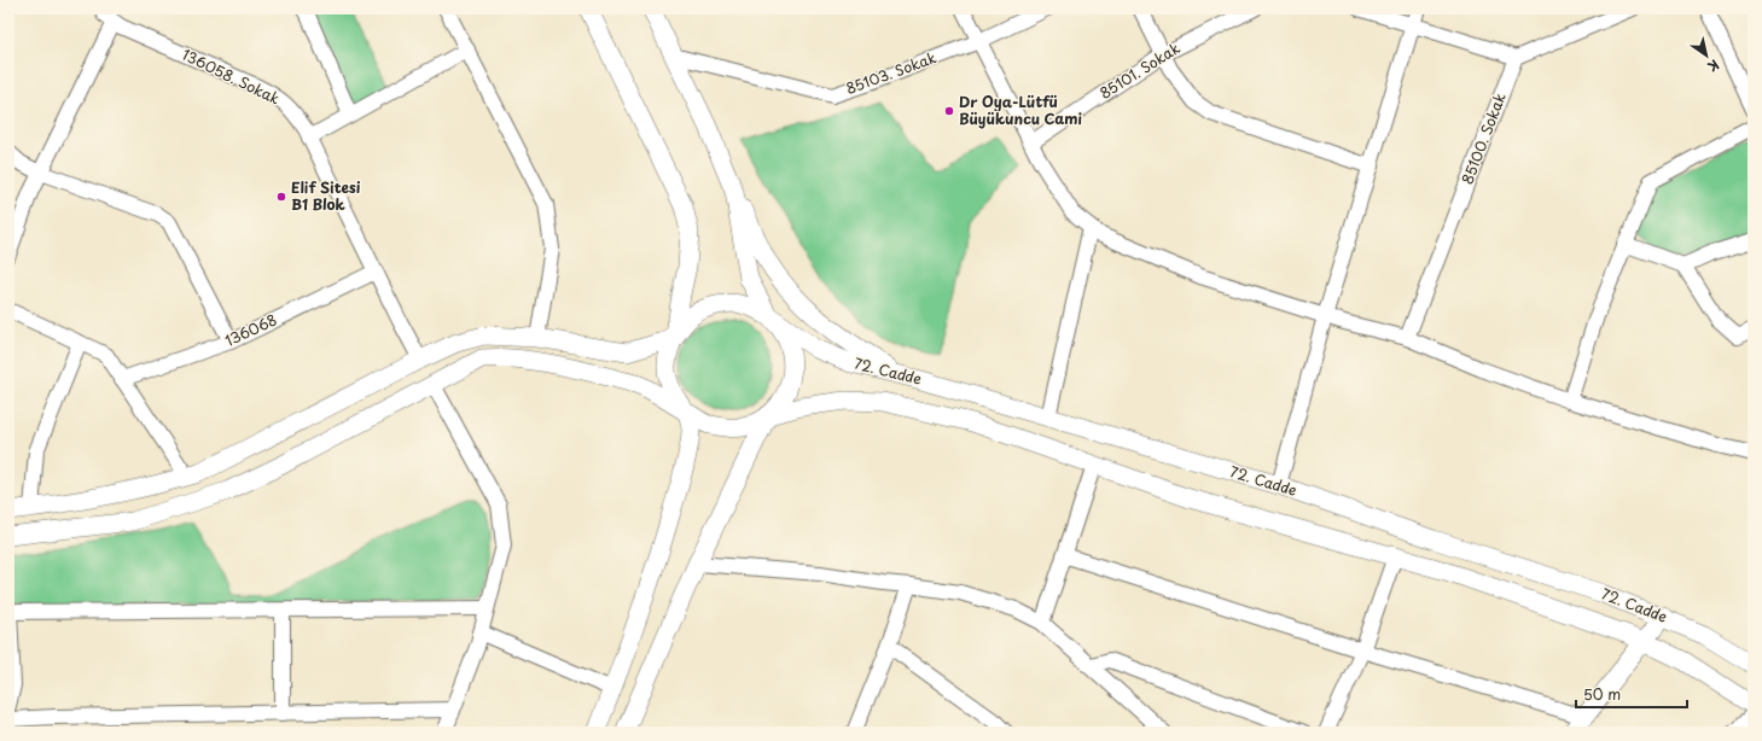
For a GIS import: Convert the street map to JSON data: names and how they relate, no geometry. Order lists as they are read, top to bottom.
{
  "streets": {
    "main road": ["72. Cadde"],
    "street": [
      "85101. Sokak",
      "85103. Sokak",
      "136058. Sokak",
      "85100. Sokak",
      "136068"
    ]
  },
  "crossings": [
    ["136058. Sokak", "136068"]
  ],
  "places": ["Dr Oya-Lütfü Büyükuncu Cami", "Elif Sitesi B1 Blok"],
  "scale_bar": "50 m",
  "north": "bottom right"
}
